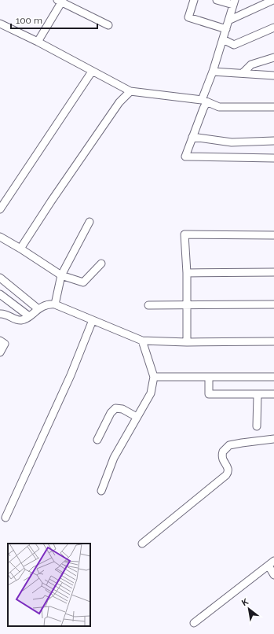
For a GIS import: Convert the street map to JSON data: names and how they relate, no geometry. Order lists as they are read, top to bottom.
{
  "scale_bar": "100 m",
  "north": "top left"
}
